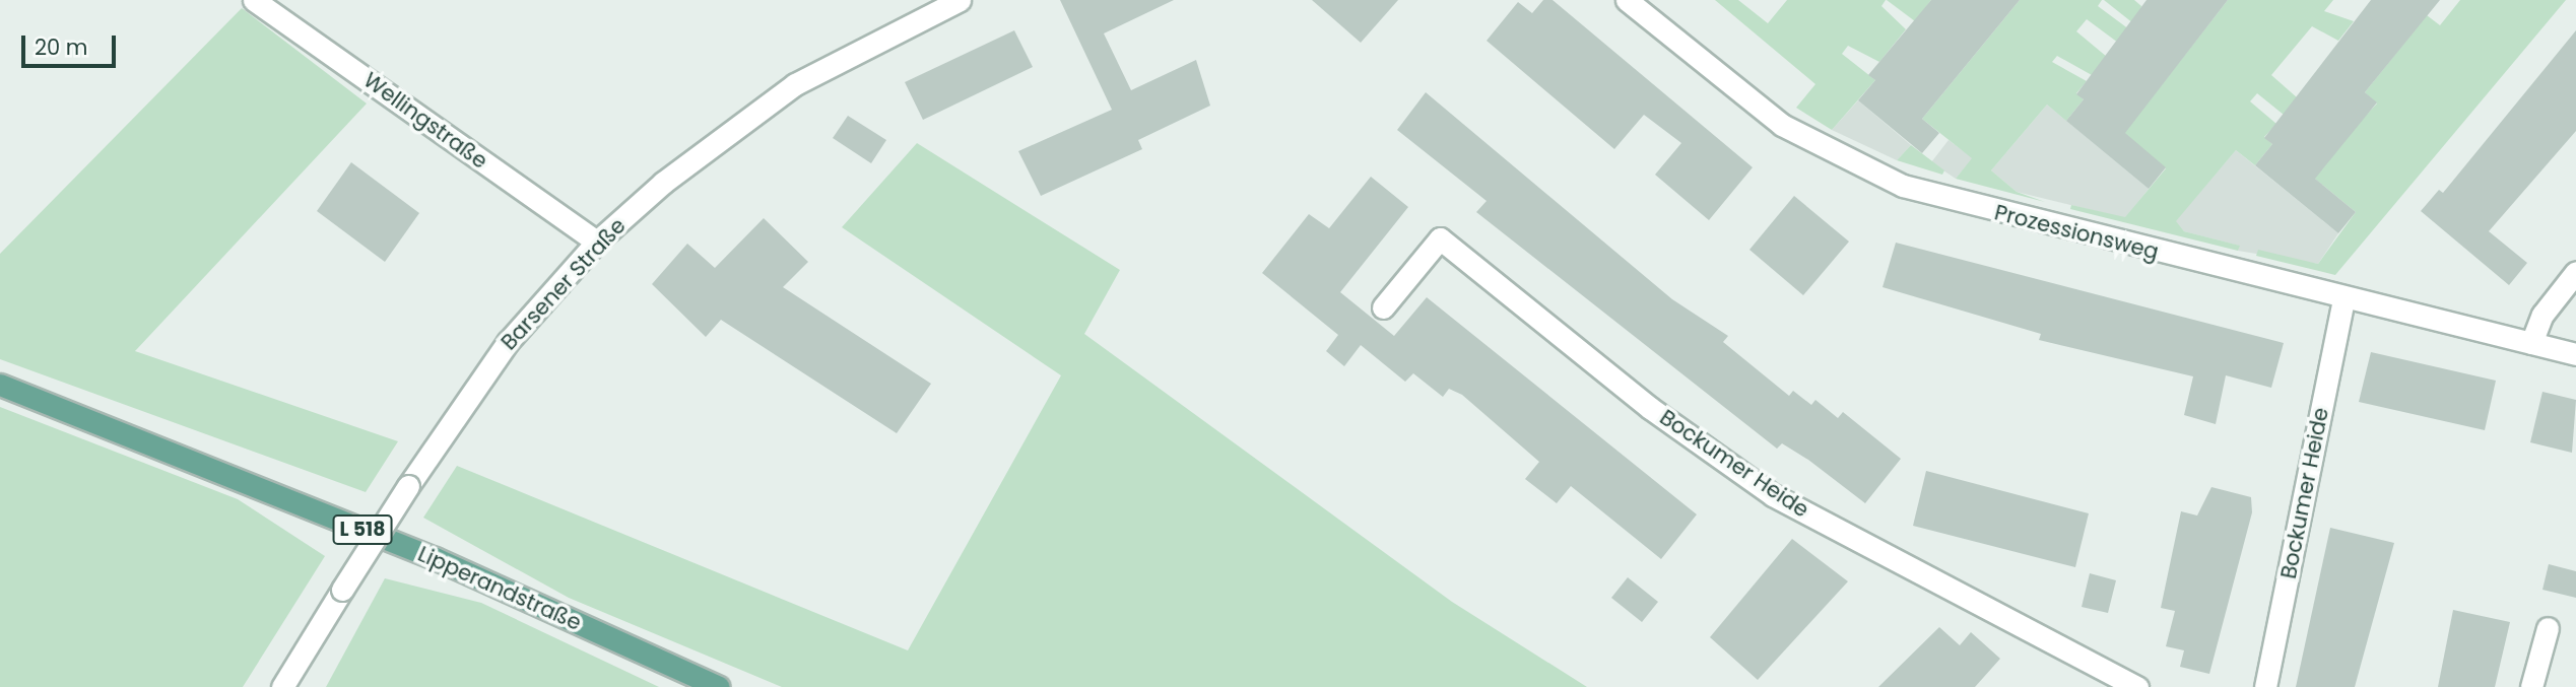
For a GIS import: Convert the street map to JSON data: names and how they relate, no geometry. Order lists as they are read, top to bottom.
{
  "streets": {
    "main road": ["L 518", "Lipperandstraße"],
    "street": [
      "Wellingstraße",
      "Prozessionsweg",
      "Barsener Straße",
      "Bockumer Heide"
    ]
  },
  "crossings": [
    ["Wellingstraße", "Barsener Straße"],
    ["Prozessionsweg", "Bockumer Heide"]
  ],
  "scale_bar": "20 m"
}
